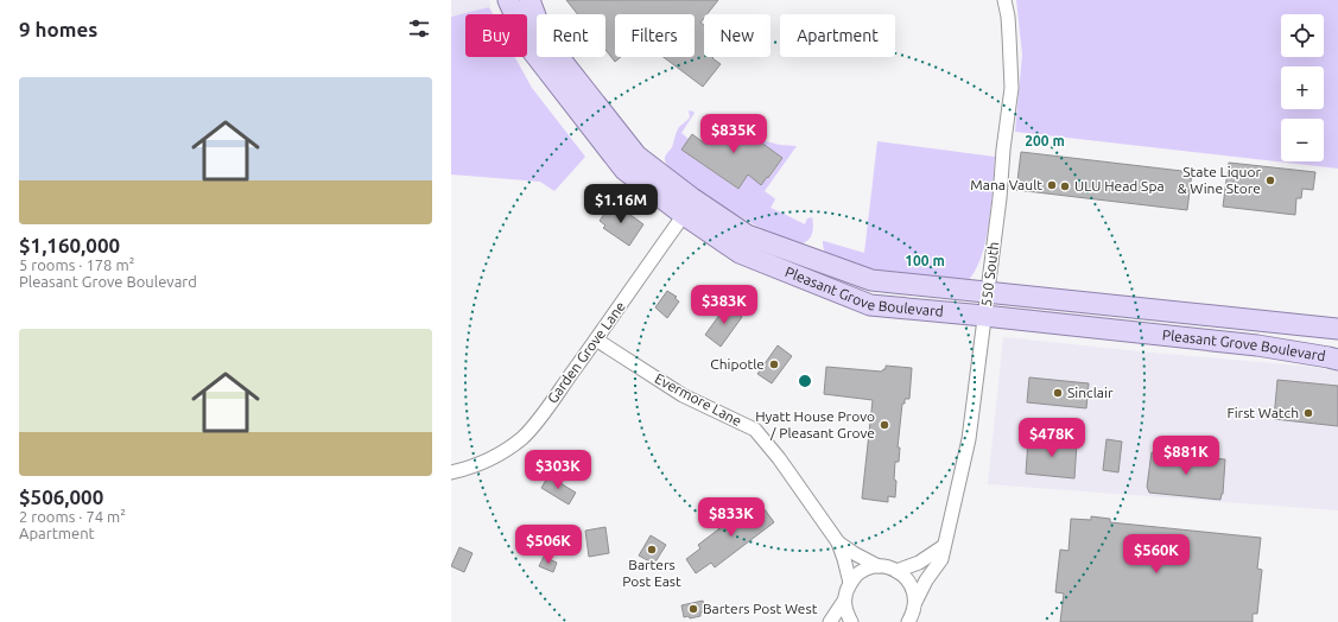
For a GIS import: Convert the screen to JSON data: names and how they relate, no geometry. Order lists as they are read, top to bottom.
{
  "streets": {
    "main road": ["Pleasant Grove Boulevard"],
    "street": ["550 South", "Garden Grove Lane", "Evermore Lane"]
  },
  "crossings": [
    ["550 South", "Pleasant Grove Boulevard"],
    ["Pleasant Grove Boulevard", "Garden Grove Lane"],
    ["Garden Grove Lane", "Evermore Lane"]
  ],
  "places": [
    "State Liquor & Wine Store",
    "Mana Vault",
    "ULU Head Spa",
    "Chipotle",
    "Sinclair",
    "First Watch",
    "Hyatt House Provo / Pleasant Grove",
    "Barters Post East",
    "Barters Post West"
  ],
  "page": {
    "heading": "9 homes",
    "map_buttons": ["+", "−"],
    "chip": [
      "Buy",
      "Rent",
      "Filters",
      "New",
      "Apartment"
    ],
    "list": [
      {
        "name": "$1,160,000",
        "note": "5 rooms · 178 m² · Pleasant Grove Boulevard"
      },
      {
        "name": "$506,000",
        "note": "2 rooms · 74 m² · Apartment"
      }
    ],
    "price": [
      "$835K",
      "$1.16M",
      "$383K",
      "$478K",
      "$881K",
      "$303K",
      "$833K",
      "$506K",
      "$560K"
    ]
  },
  "rings": ["200 m", "100 m"]
}
